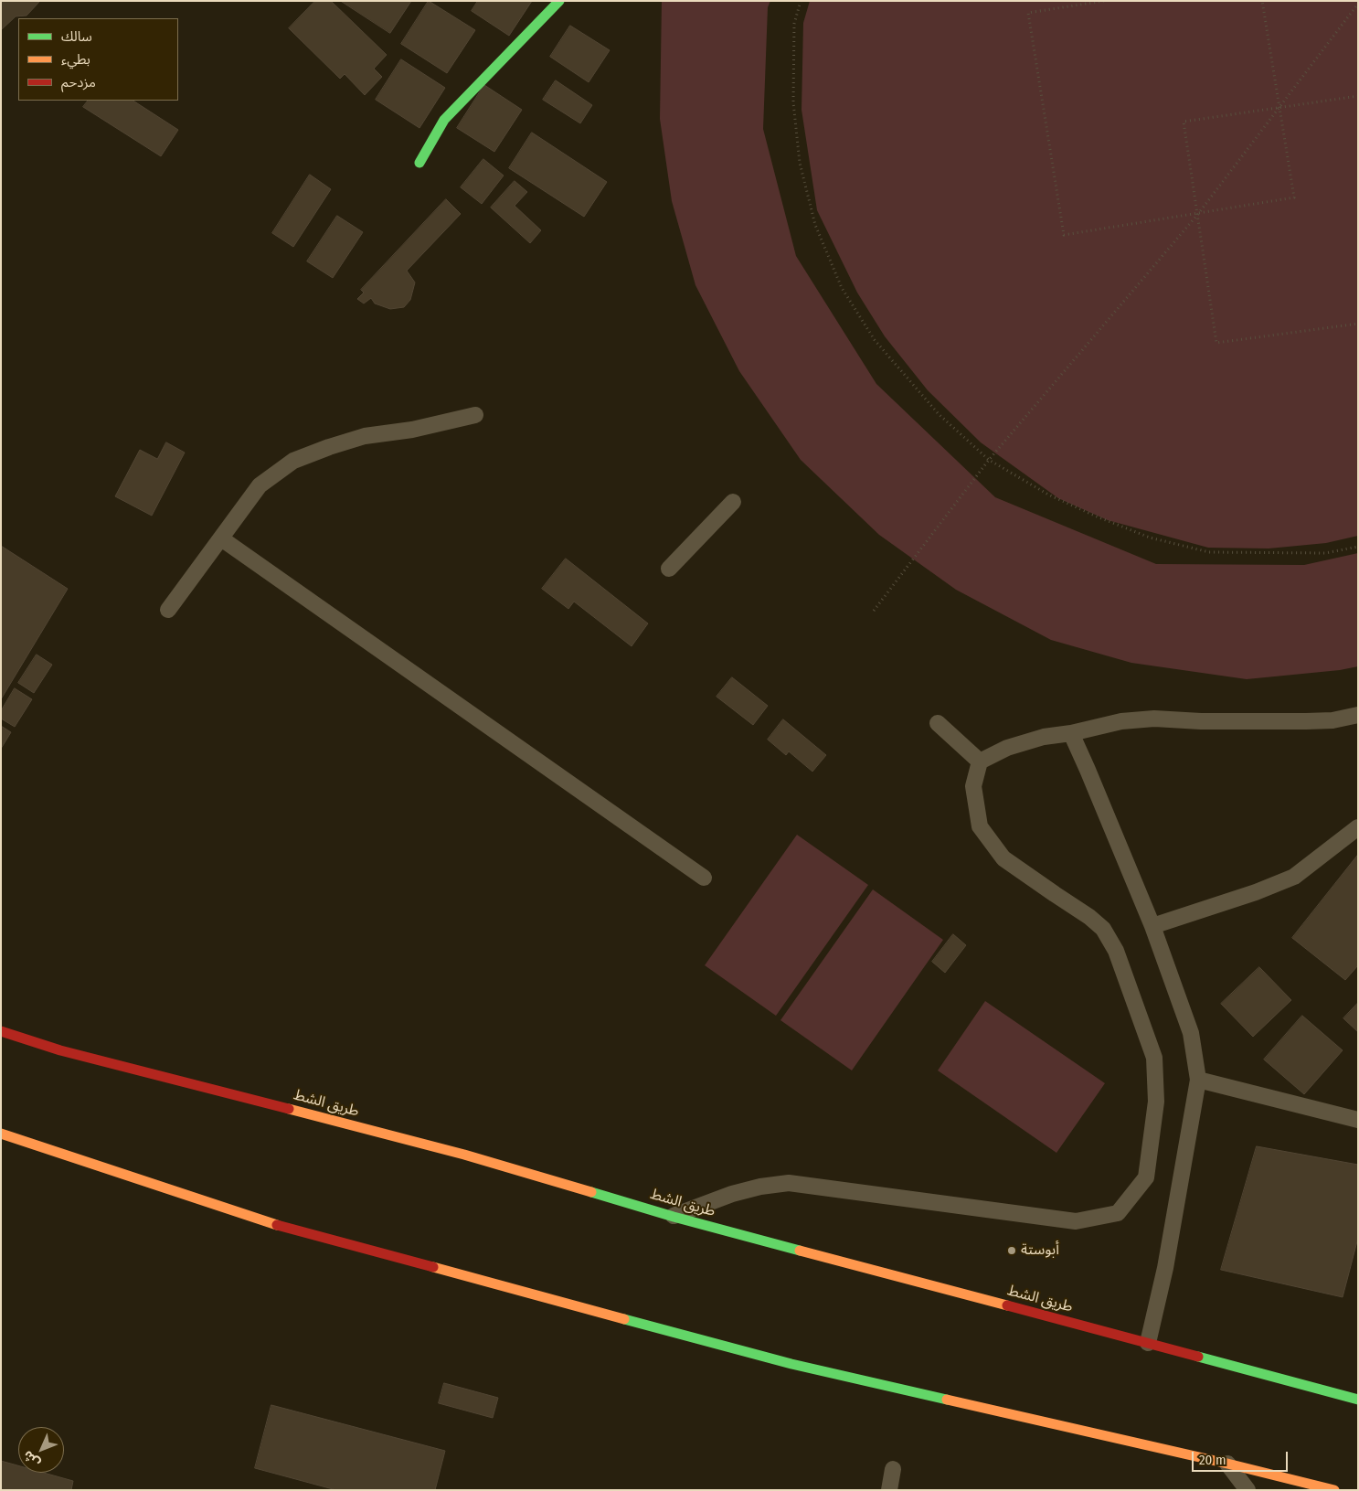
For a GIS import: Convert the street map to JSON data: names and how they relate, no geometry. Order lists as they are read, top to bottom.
{
  "streets": {
    "main road": ["طريق الشط"]
  },
  "places": ["أبوستة"],
  "legend": ["سالك", "بطيء", "مزدحم"],
  "scale_bar": "20 m",
  "north": "bottom left"
}
